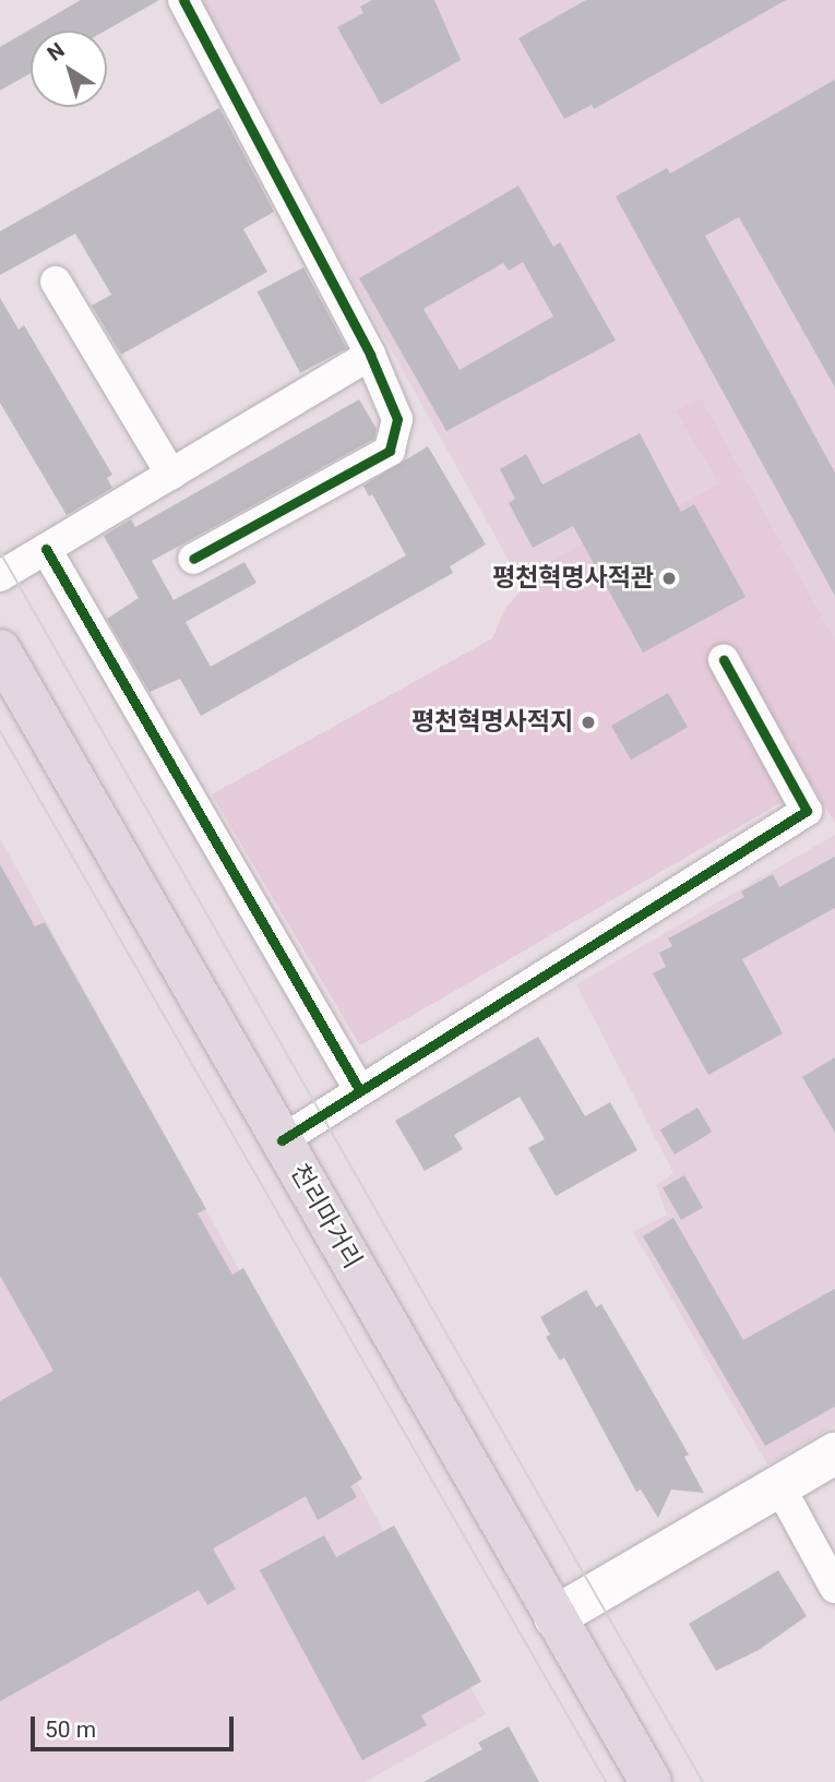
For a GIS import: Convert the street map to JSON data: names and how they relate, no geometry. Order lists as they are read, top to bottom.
{
  "streets": {
    "highway": ["천리마거리"]
  },
  "places": ["평천혁명사적관", "평천혁명사적지"],
  "scale_bar": "50 m",
  "north": "top left"
}
